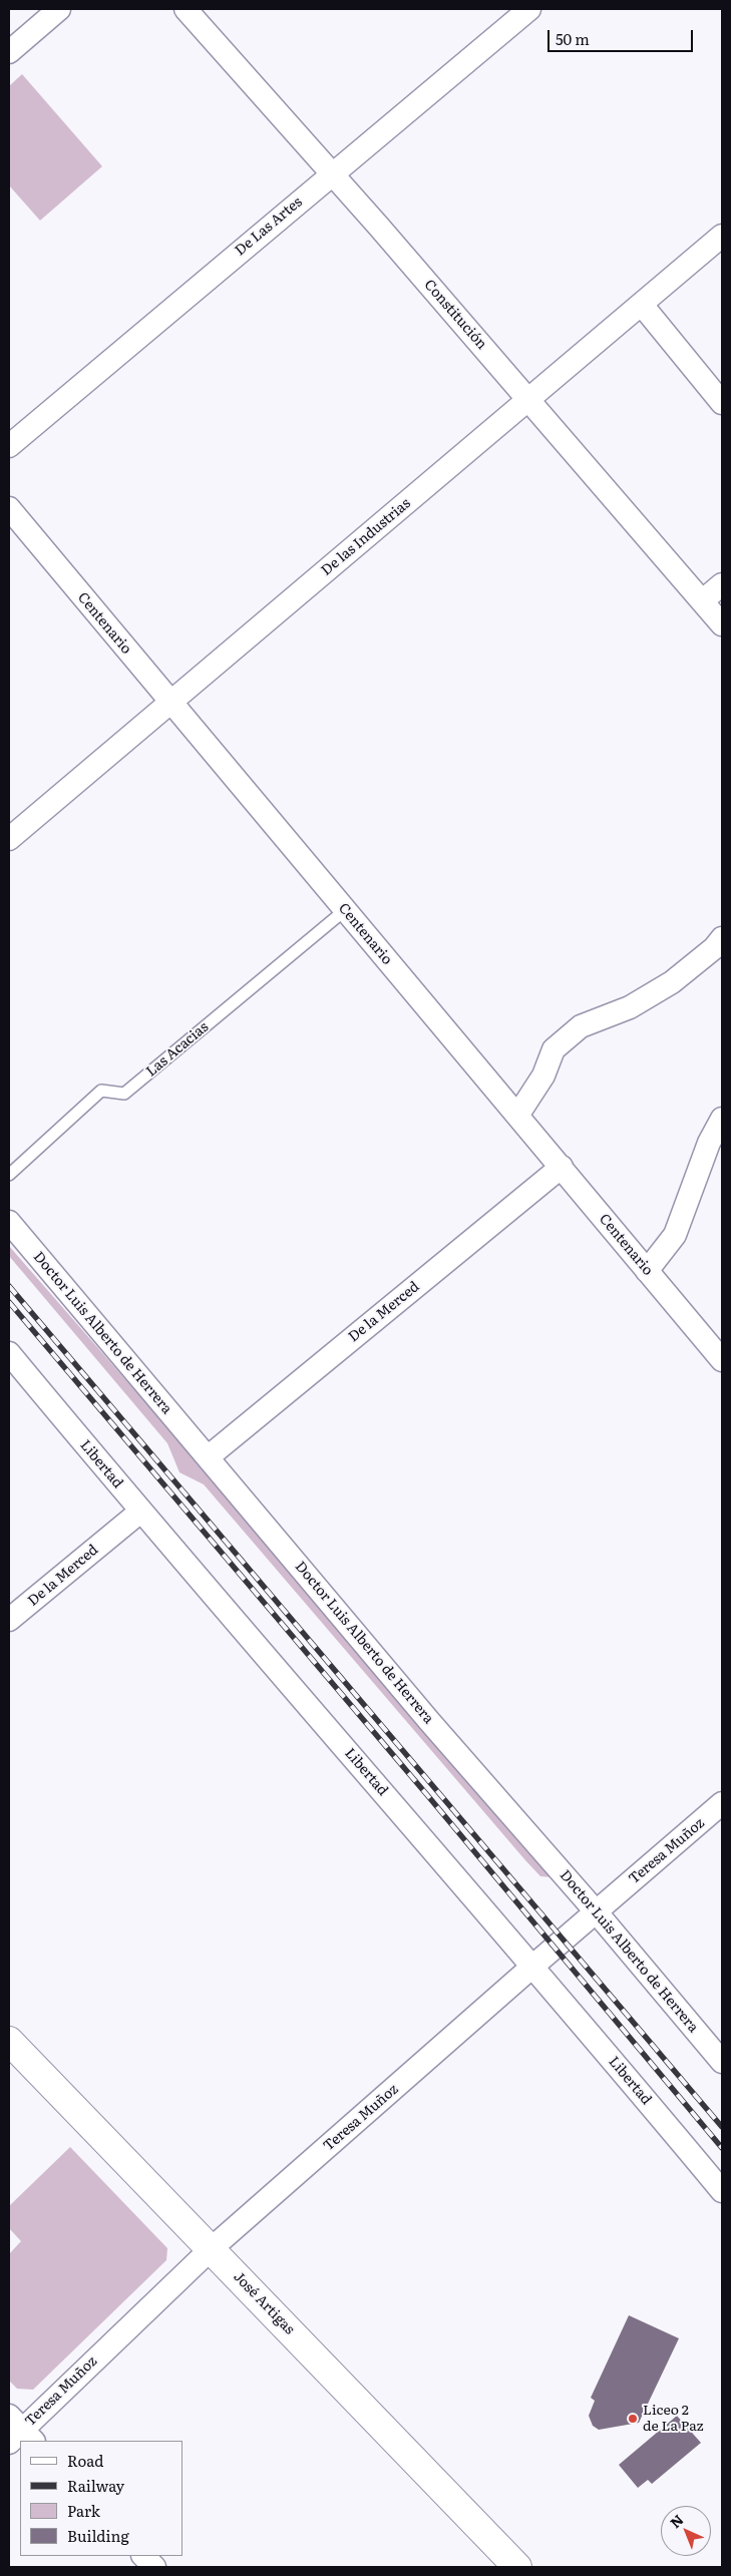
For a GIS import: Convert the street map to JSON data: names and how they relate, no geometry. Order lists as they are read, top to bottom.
{
  "streets": {
    "street": [
      "De Las Artes",
      "Constitución",
      "De las Industrias",
      "Centenario",
      "De la Merced",
      "Doctor Luis Alberto de Herrera",
      "Libertad",
      "Teresa Muñoz",
      "José Artigas"
    ],
    "lane": ["Las Acacias"]
  },
  "crossings": [
    ["De Las Artes", "Constitución"],
    ["Constitución", "De las Industrias"],
    ["De las Industrias", "Centenario"],
    ["Centenario", "Las Acacias"],
    ["Centenario", "De la Merced"],
    ["De la Merced", "Doctor Luis Alberto de Herrera"],
    ["De la Merced", "Libertad"],
    ["Doctor Luis Alberto de Herrera", "Teresa Muñoz"],
    ["Libertad", "Teresa Muñoz"],
    ["Teresa Muñoz", "José Artigas"]
  ],
  "places": ["Liceo 2 de La Paz"],
  "legend": [
    "Road",
    "Railway",
    "Park",
    "Building"
  ],
  "scale_bar": "50 m",
  "north": "top left"
}
